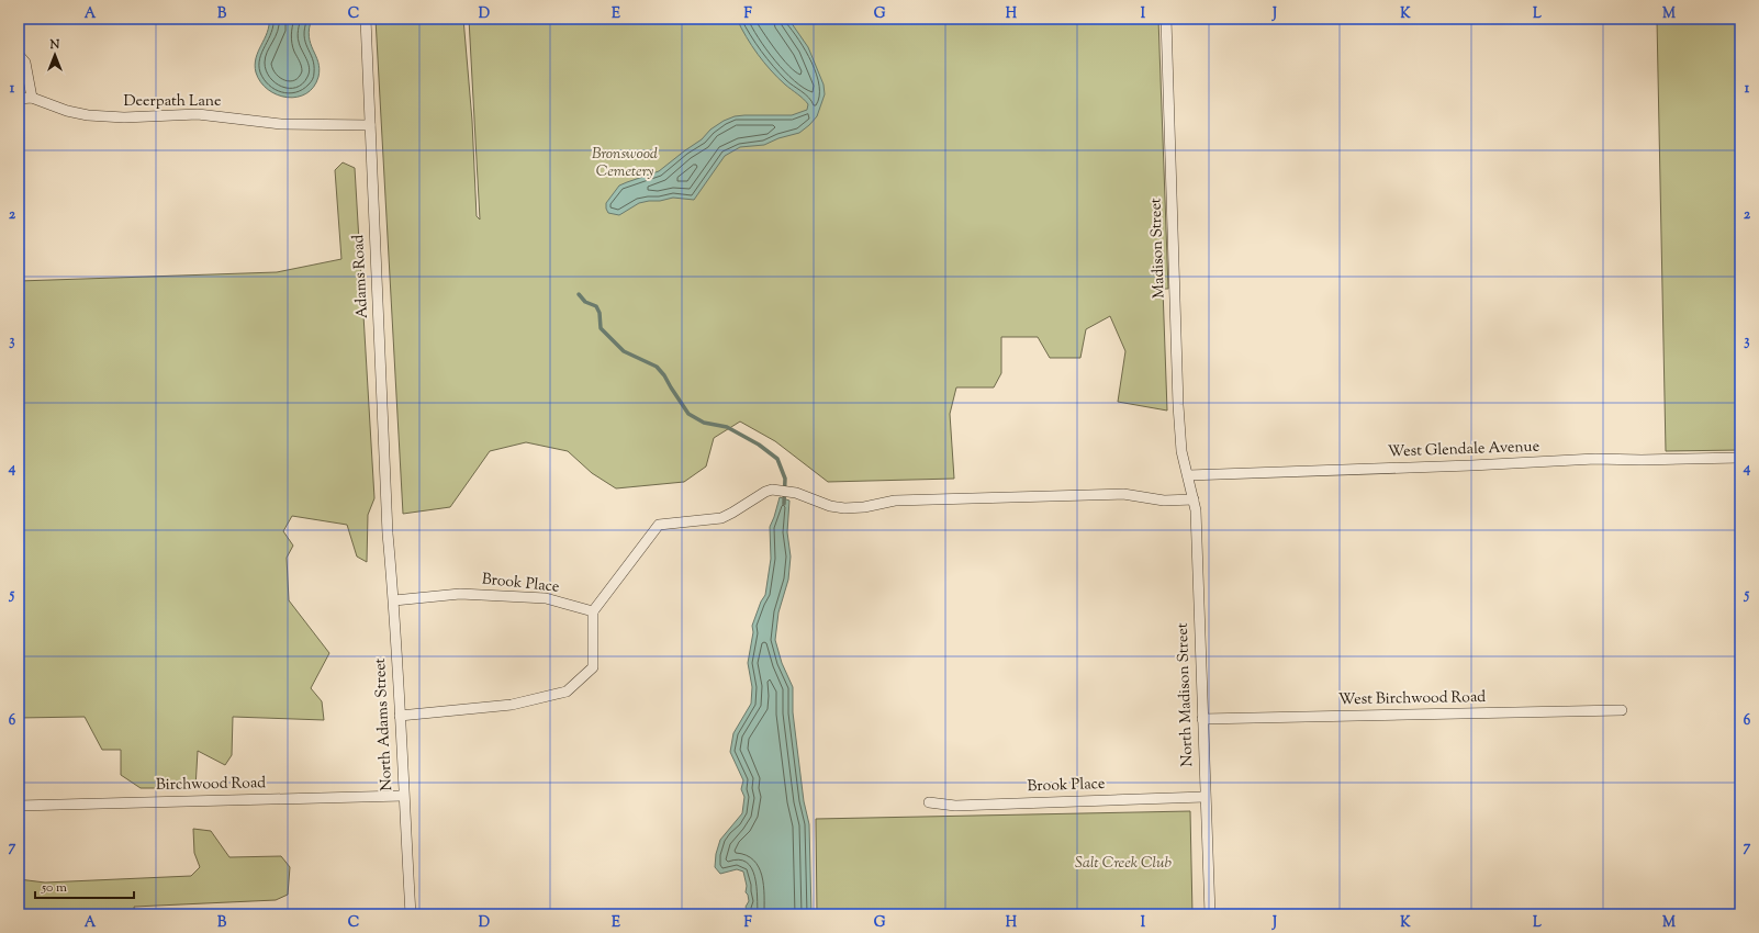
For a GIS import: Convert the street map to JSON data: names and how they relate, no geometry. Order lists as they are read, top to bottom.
{
  "streets": {
    "street": [
      "Deerpath Lane",
      "Madison Street",
      "Adams Road",
      "West Glendale Avenue",
      "Brook Place",
      "North Madison Street",
      "West Birchwood Road",
      "North Adams Street",
      "Birchwood Road"
    ]
  },
  "crossings": [
    ["Deerpath Lane", "Adams Road"],
    ["Madison Street", "West Glendale Avenue"],
    ["Madison Street", "North Madison Street"],
    ["Adams Road", "North Adams Street"],
    ["West Glendale Avenue", "North Madison Street"],
    ["Brook Place", "North Madison Street"],
    ["Brook Place", "North Adams Street"],
    ["North Madison Street", "West Birchwood Road"],
    ["North Adams Street", "Birchwood Road"]
  ],
  "parks": ["Bronswood Cemetery", "Salt Creek Club"],
  "scale_bar": "50 m",
  "north": "top",
  "grid": {
    "columns": [
      "A",
      "B",
      "C",
      "D",
      "E",
      "F",
      "G",
      "H",
      "I",
      "J",
      "K",
      "L",
      "M"
    ],
    "rows": [
      "1",
      "2",
      "3",
      "4",
      "5",
      "6",
      "7"
    ]
  }
}
